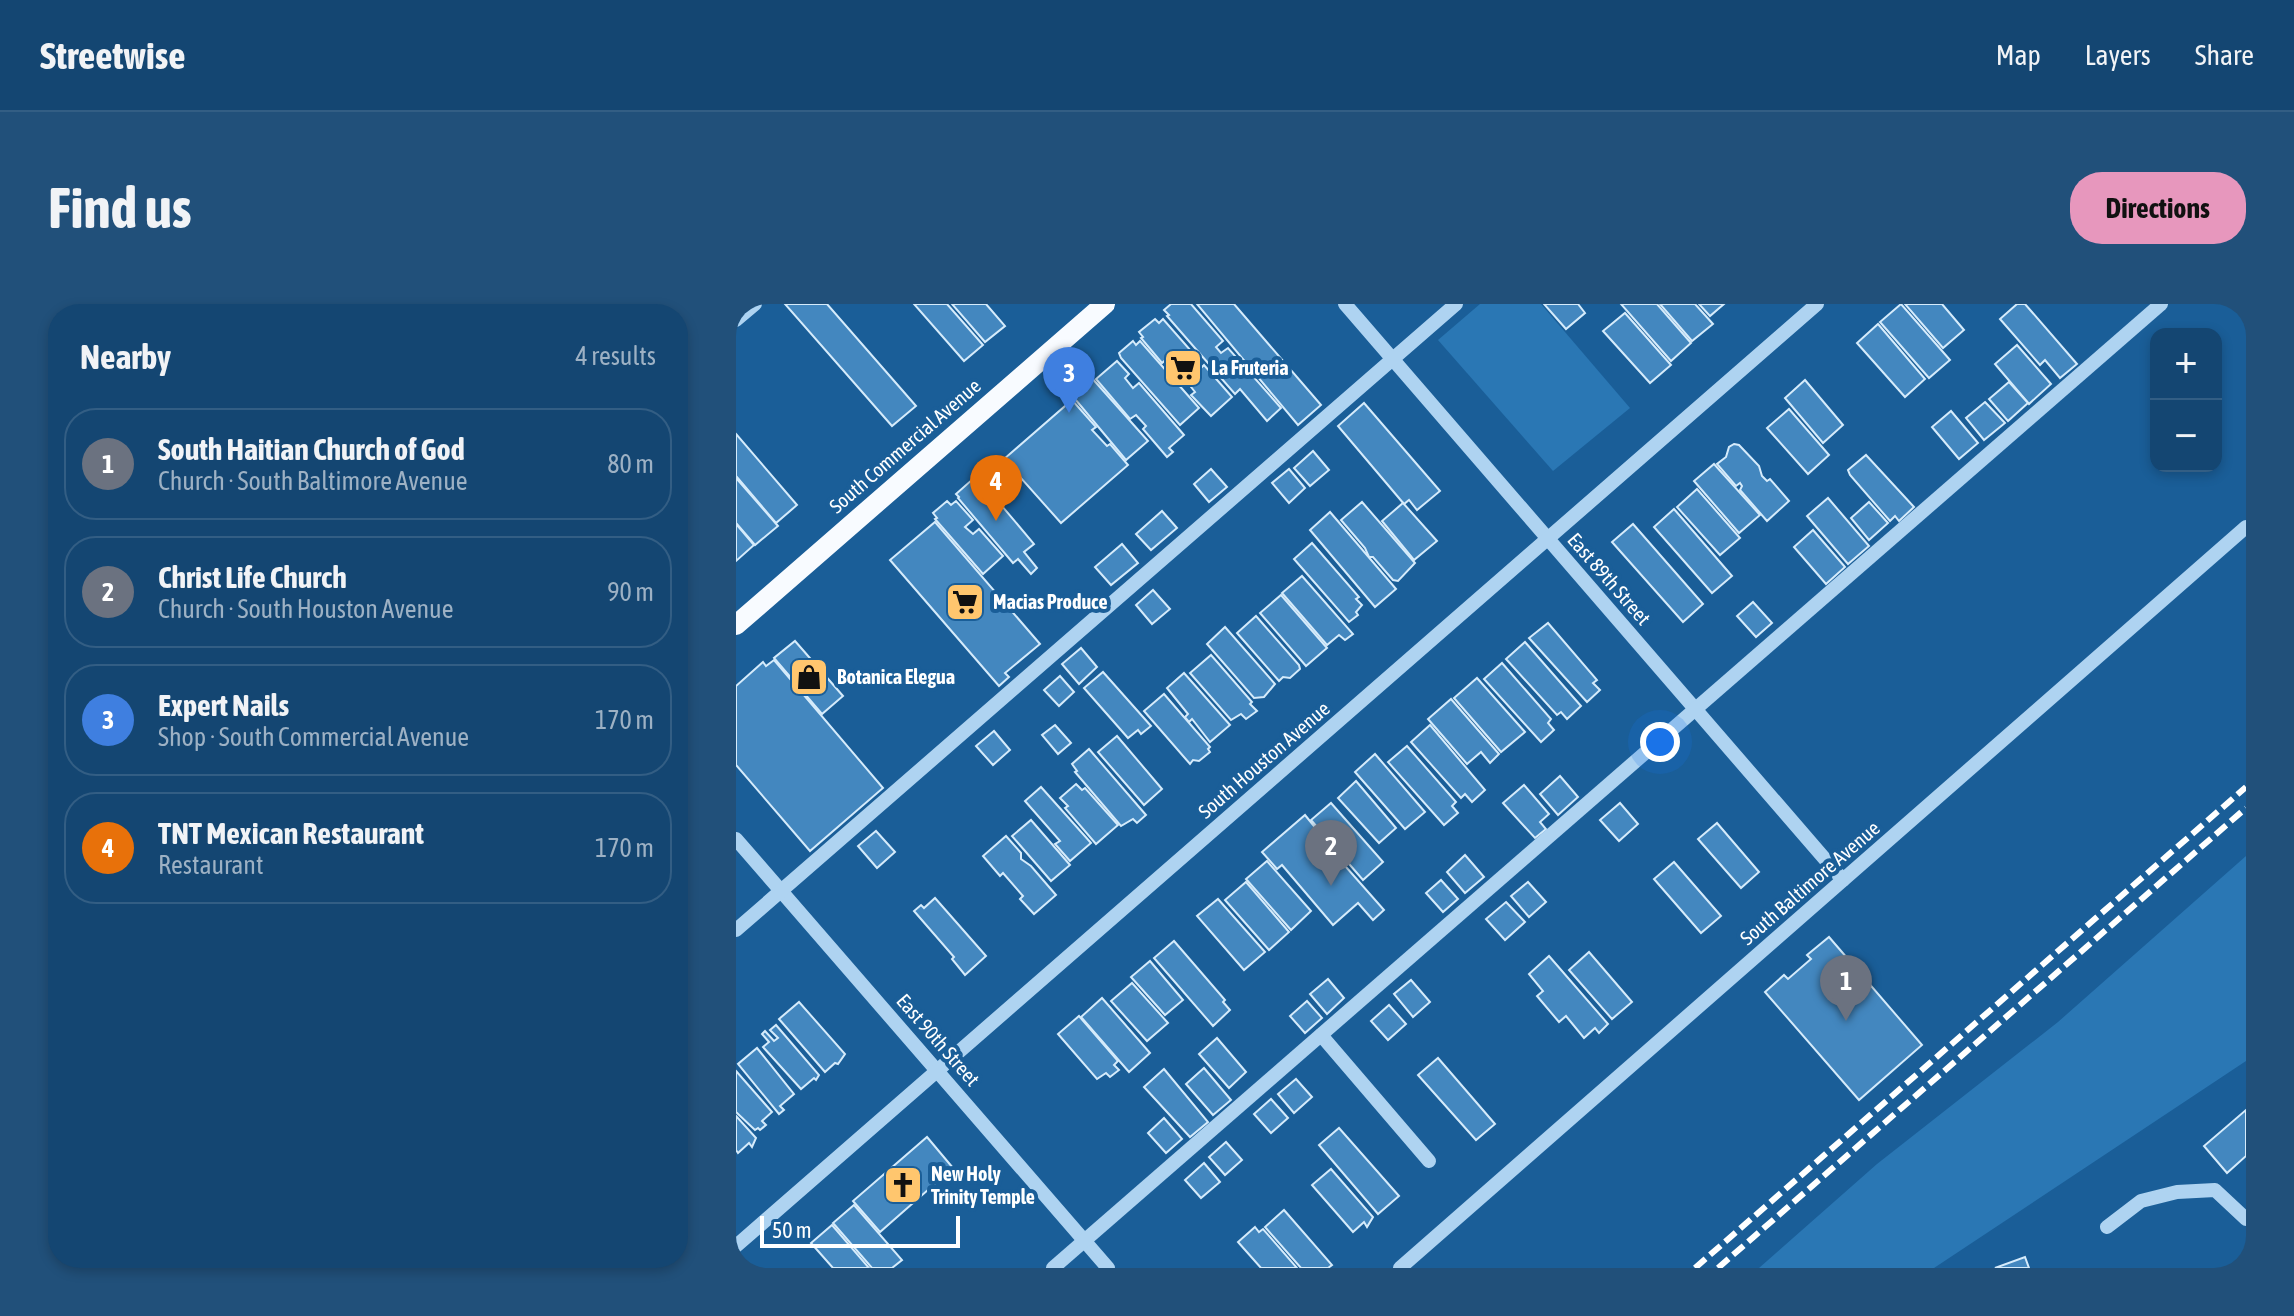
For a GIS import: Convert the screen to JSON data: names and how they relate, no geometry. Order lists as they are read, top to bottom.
{
  "streets": {
    "main road": ["South Commercial Avenue"],
    "street": [
      "East 89th Street",
      "South Houston Avenue",
      "South Baltimore Avenue",
      "East 90th Street"
    ]
  },
  "crossings": [
    ["East 89th Street", "South Houston Avenue"],
    ["East 89th Street", "South Baltimore Avenue"],
    ["South Houston Avenue", "East 90th Street"]
  ],
  "places": {
    "supermarket": ["La Fruteria", "Macias Produce"],
    "shop": ["Botanica Elegua"],
    "church": ["New Holy Trinity Temple"]
  },
  "scale_bar": "50 m",
  "page": {
    "header": "Streetwise",
    "nav": ["Map", "Layers", "Share"],
    "buttons": "Directions",
    "title": "Find us",
    "heading": ["Nearby", "4 results"],
    "map_buttons": ["+", "−"],
    "pins": [
      "3",
      "4",
      "2",
      "1"
    ],
    "list": [
      {
        "mark": "1",
        "name": "South Haitian Church of God",
        "note": "Church · South Baltimore Avenue",
        "value": "80 m"
      },
      {
        "mark": "2",
        "name": "Christ Life Church",
        "note": "Church · South Houston Avenue",
        "value": "90 m"
      },
      {
        "mark": "3",
        "name": "Expert Nails",
        "note": "Shop · South Commercial Avenue",
        "value": "170 m"
      },
      {
        "mark": "4",
        "name": "TNT Mexican Restaurant",
        "note": "Restaurant",
        "value": "170 m"
      }
    ],
    "scale": "50 m"
  }
}
